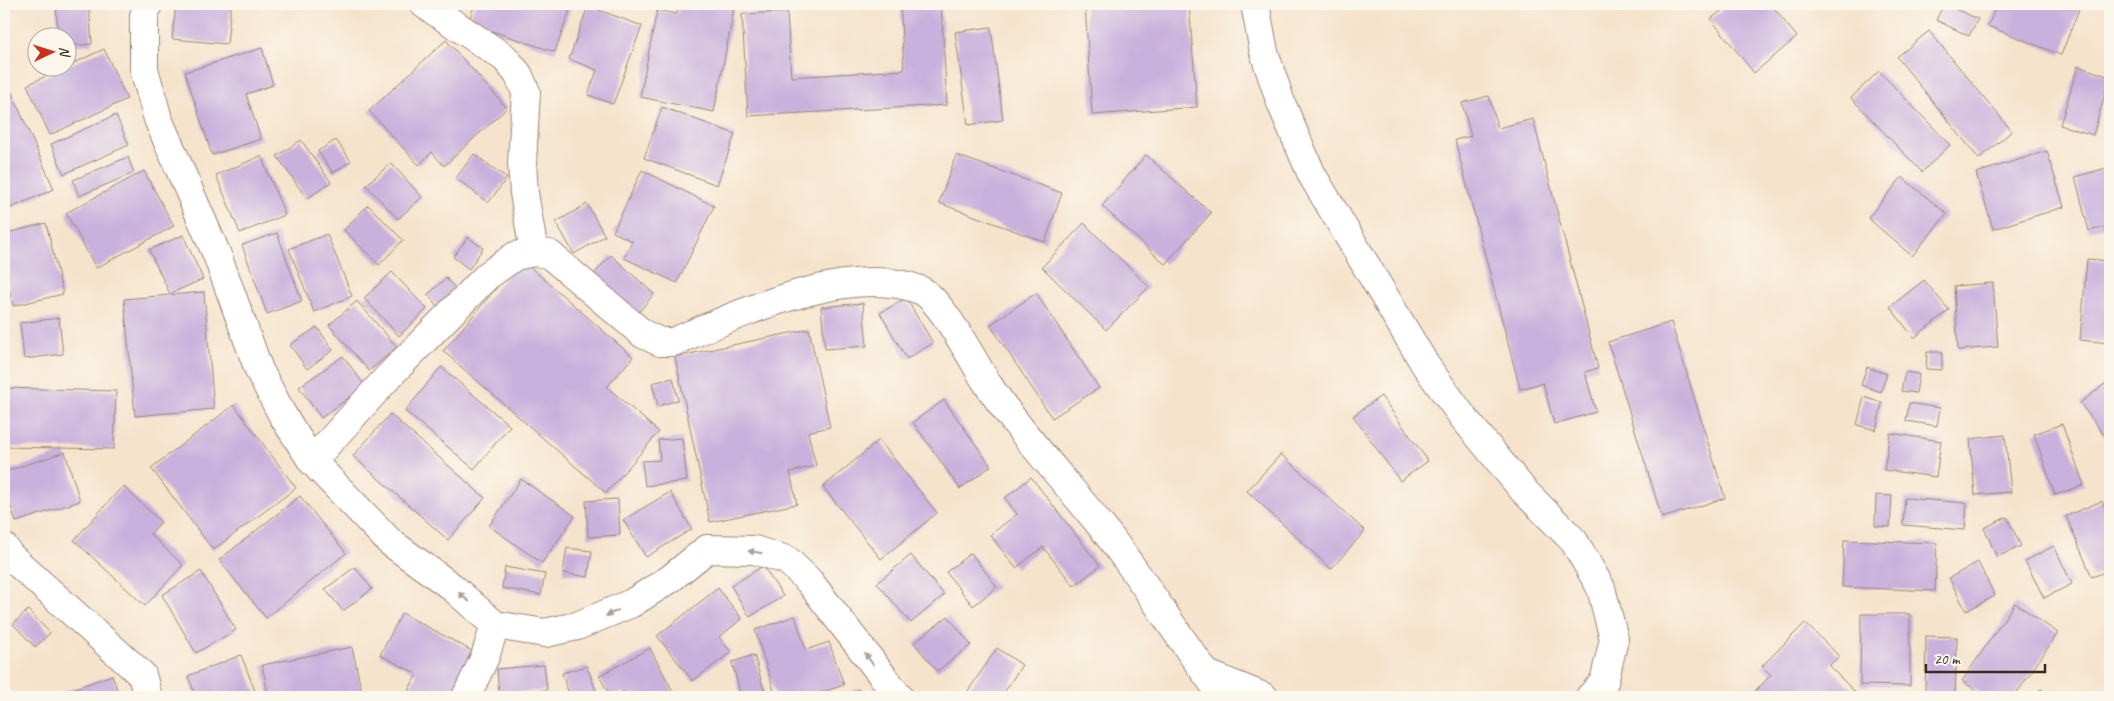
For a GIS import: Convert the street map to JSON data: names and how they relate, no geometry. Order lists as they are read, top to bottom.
{
  "scale_bar": "20 m",
  "north": "right"
}
